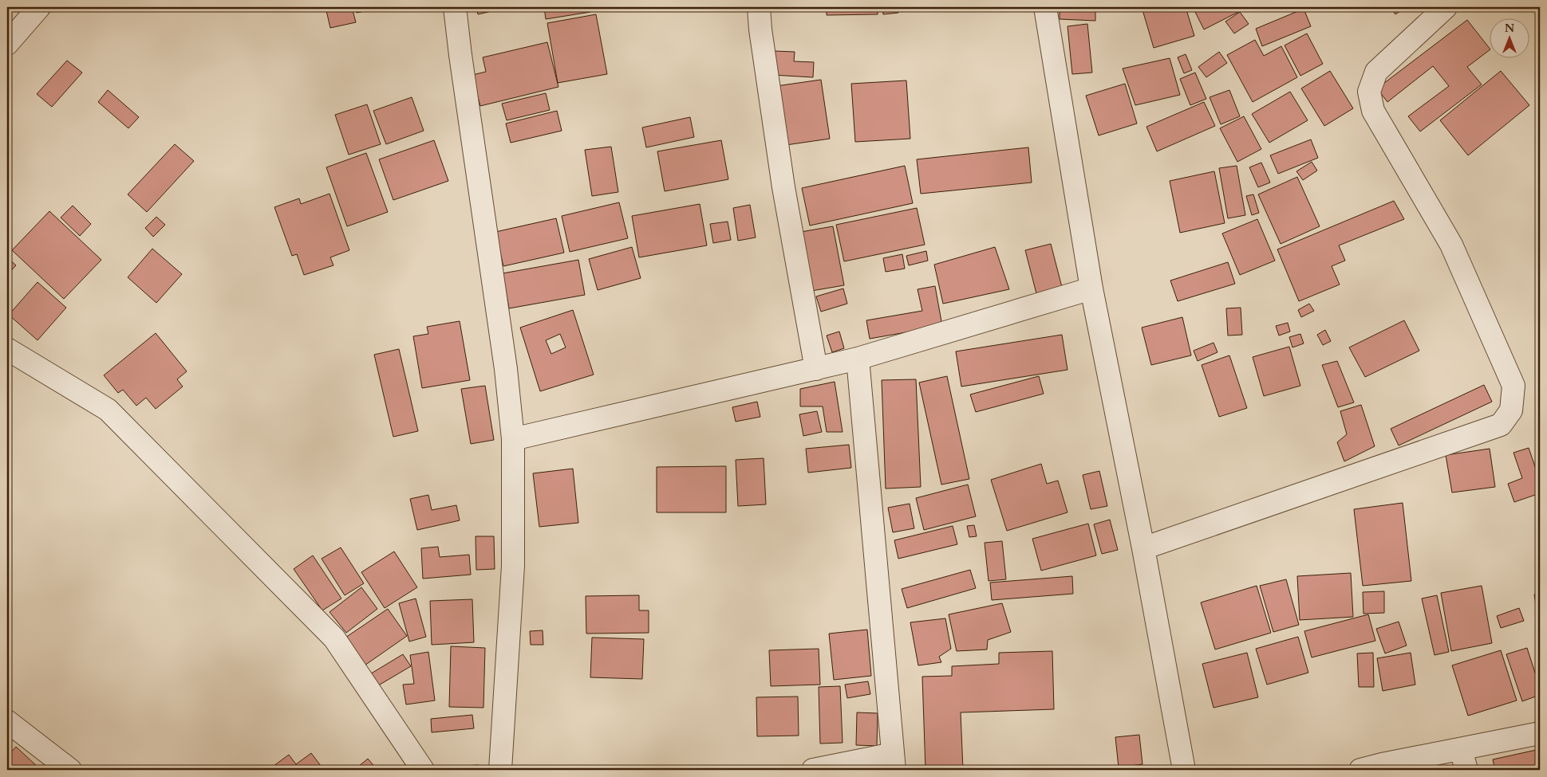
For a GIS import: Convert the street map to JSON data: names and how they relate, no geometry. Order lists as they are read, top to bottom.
{
  "north": "top"
}
